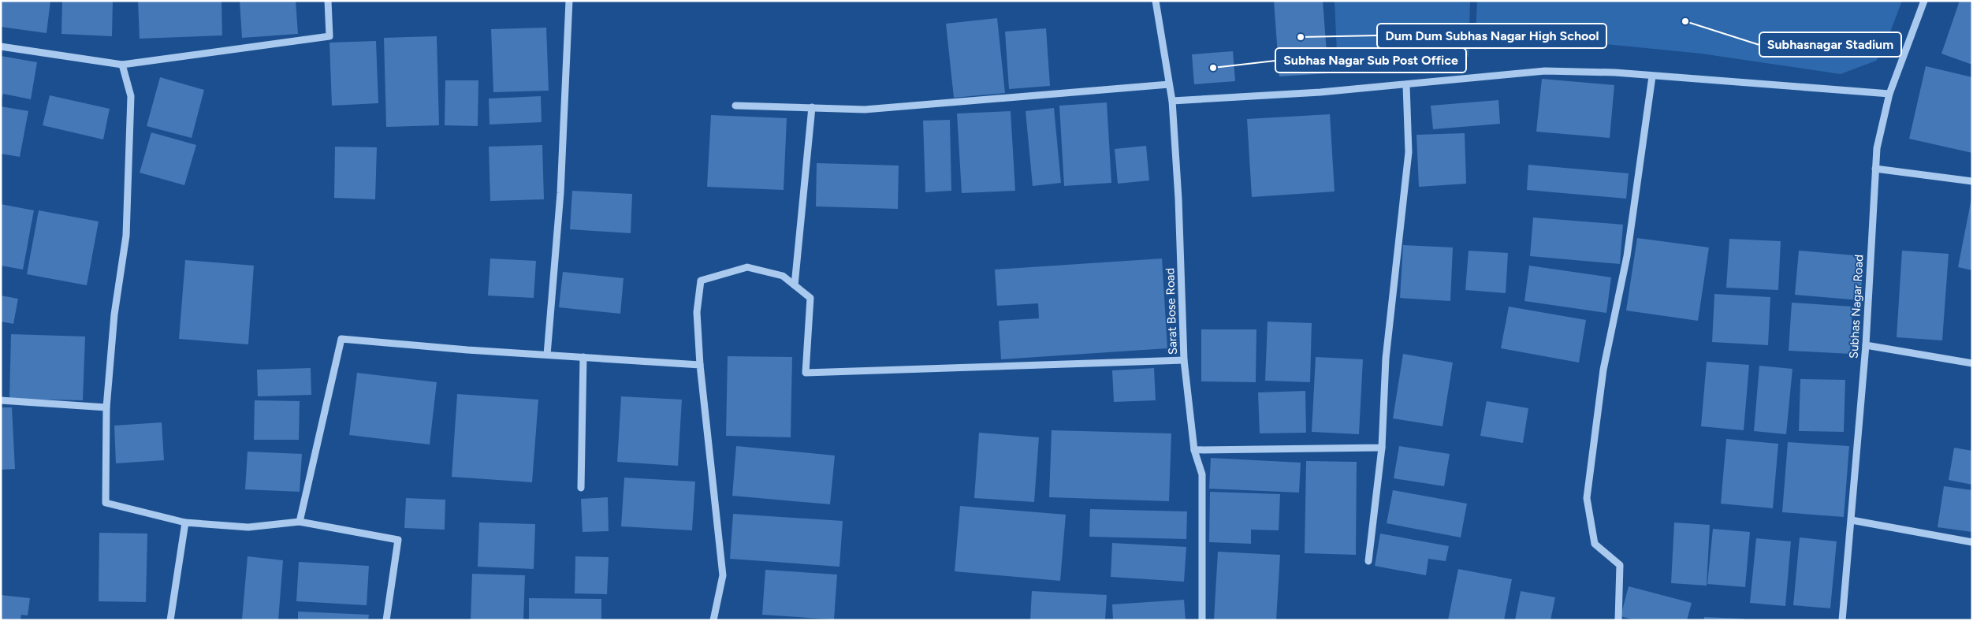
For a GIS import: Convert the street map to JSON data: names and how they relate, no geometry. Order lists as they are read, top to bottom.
{
  "streets": {
    "street": ["Subhas Nagar Road", "Sarat Bose Road"]
  },
  "places": ["Subhasnagar Stadium", "Dum Dum Subhas Nagar High School", "Subhas Nagar Sub Post Office"]
}
